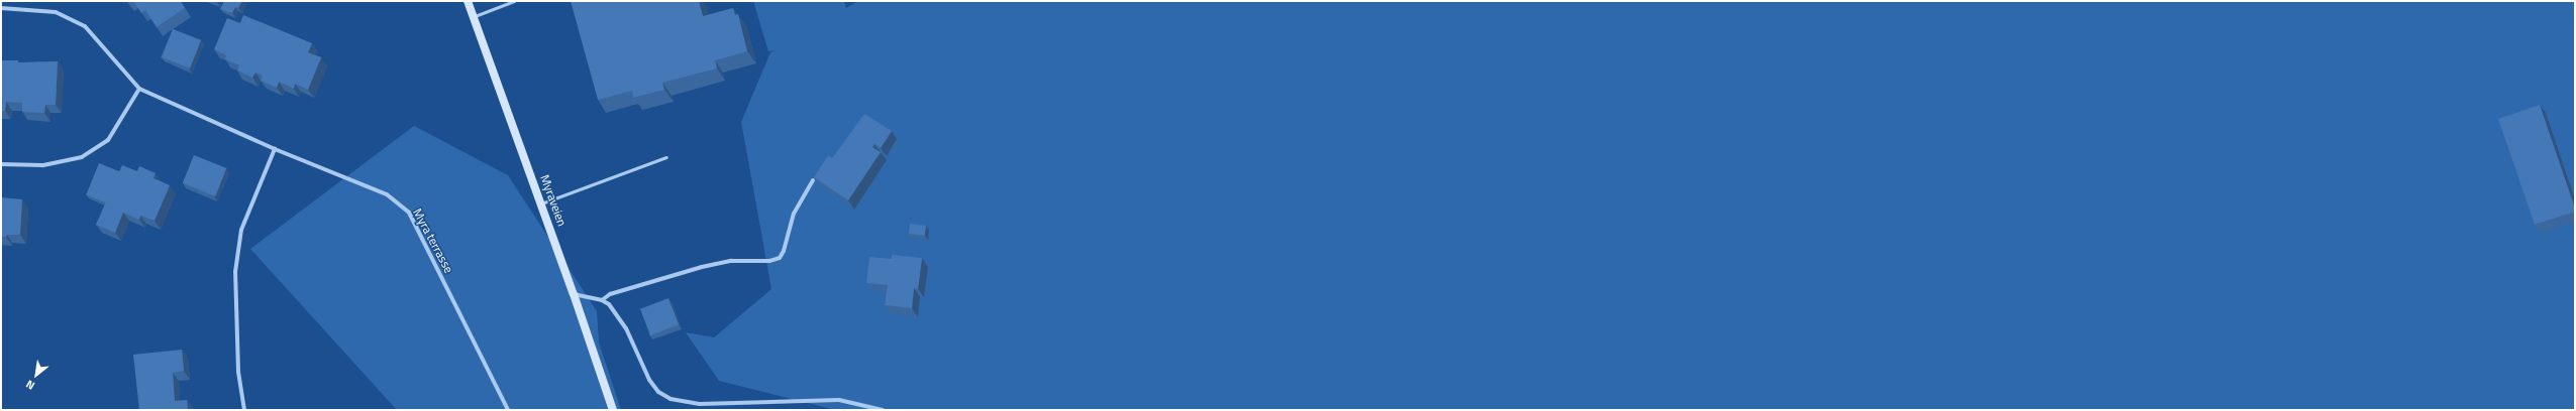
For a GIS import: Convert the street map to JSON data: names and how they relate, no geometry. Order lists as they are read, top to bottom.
{
  "streets": {
    "main road": ["Myraveien"],
    "street": ["Myra terrasse"]
  },
  "north": "bottom left"
}
